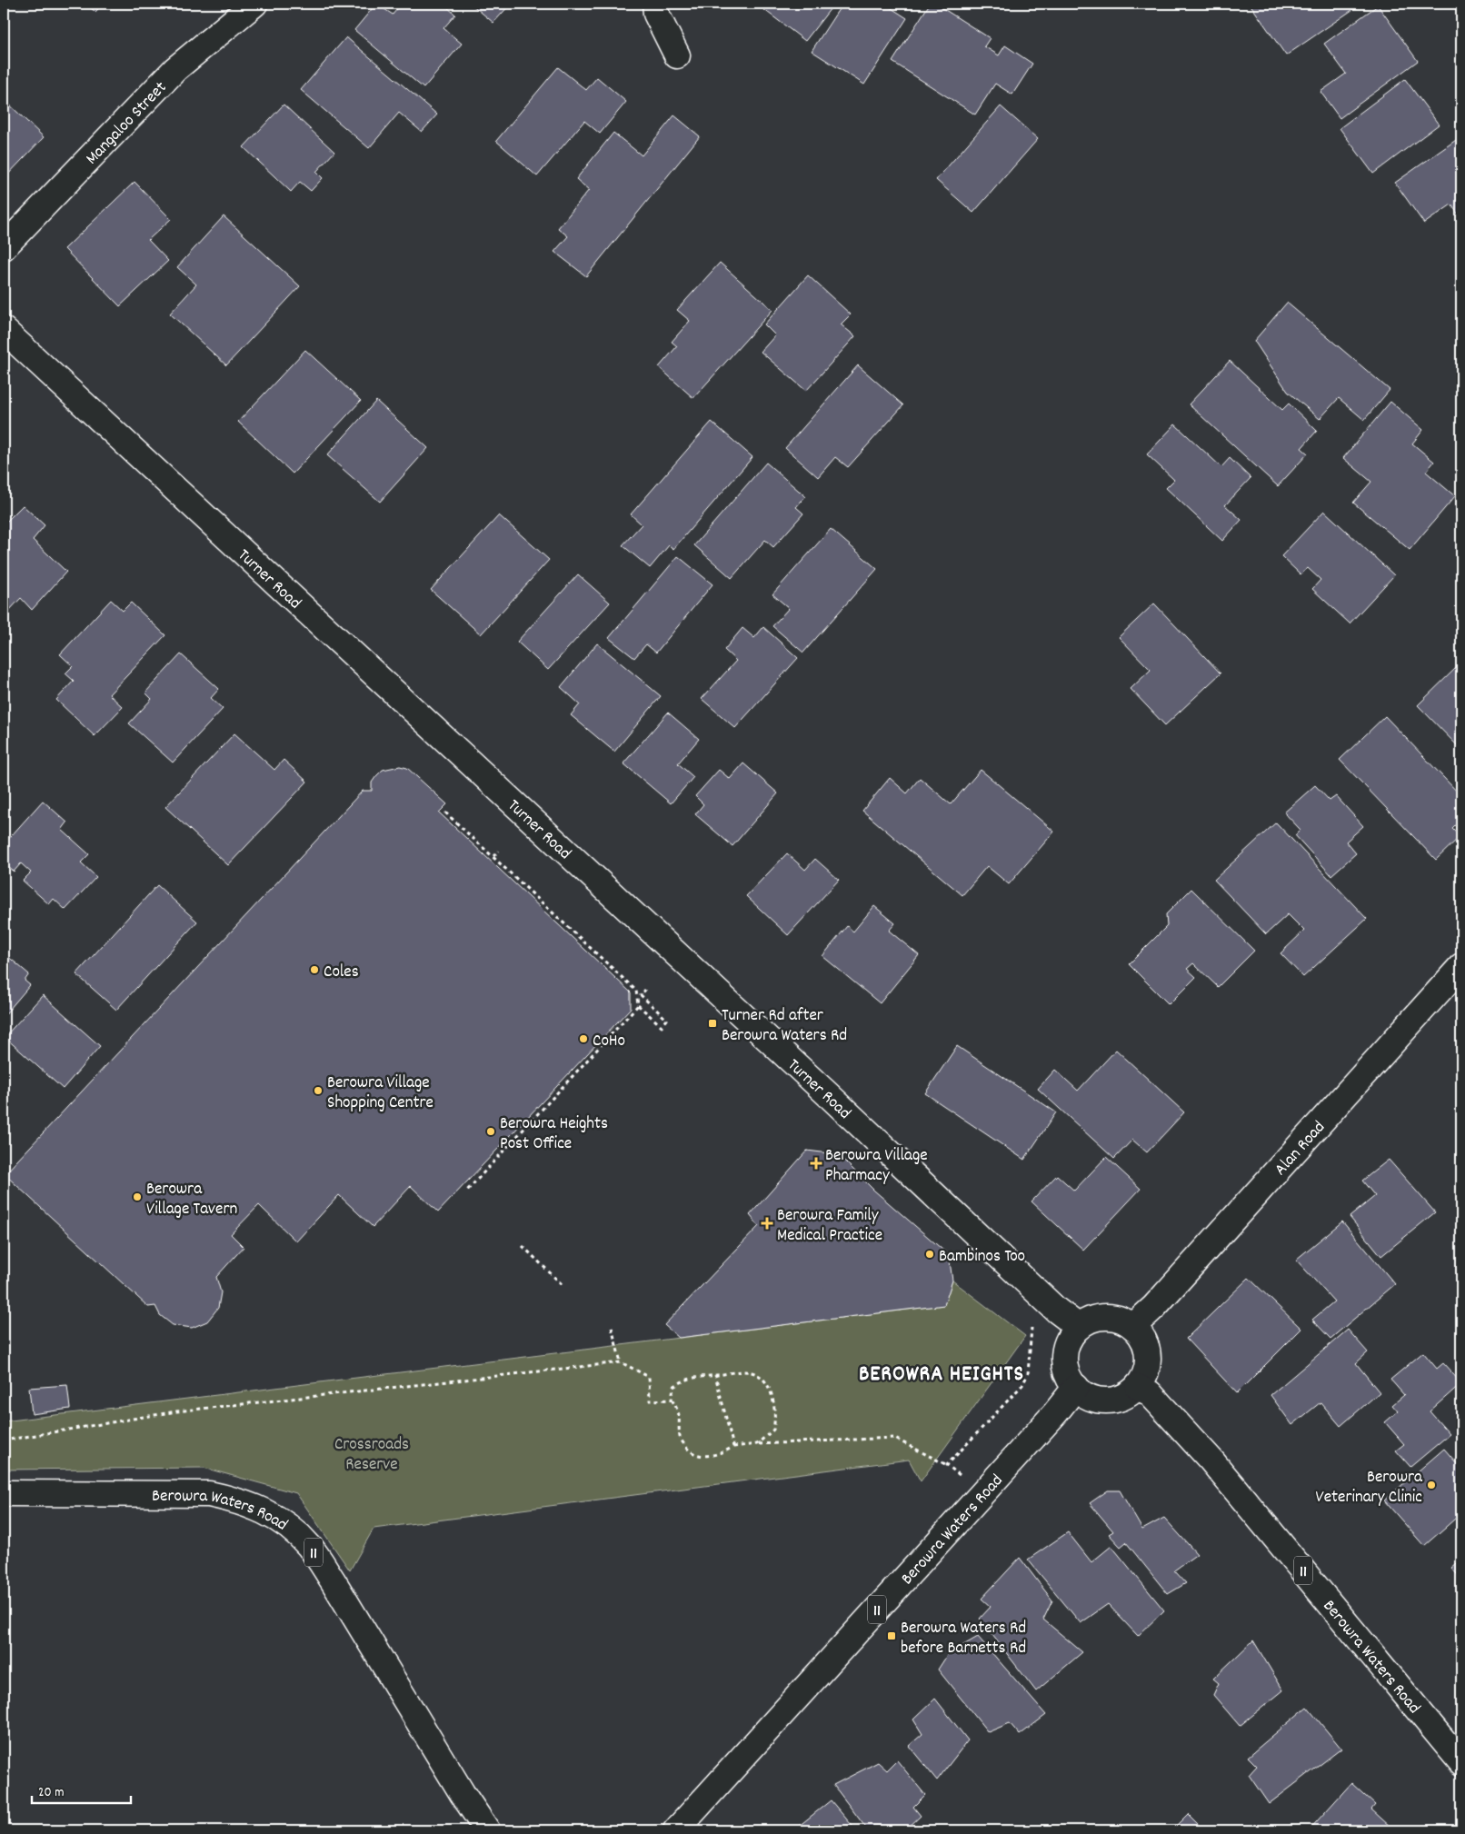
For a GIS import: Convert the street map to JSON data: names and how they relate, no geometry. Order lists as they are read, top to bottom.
{
  "streets": {
    "street": [
      "Mangaloo Street",
      "Turner Road",
      "Alan Road",
      "Berowra Waters Road",
      "11"
    ]
  },
  "crossings": [
    ["Turner Road", "Alan Road"],
    ["Turner Road", "Berowra Waters Road"],
    ["Alan Road", "Berowra Waters Road"]
  ],
  "districts": ["BEROWRA HEIGHTS"],
  "parks": ["Crossroads Reserve"],
  "places": {
    "other": [
      "Coles",
      "CoHo",
      "Berowra Village Shopping Centre",
      "Berowra Heights Post Office",
      "Berowra Village Tavern",
      "Bambinos Too",
      "Berowra Veterinary Clinic"
    ],
    "transit": ["Turner Rd after Berowra Waters Rd", "Berowra Waters Rd before Barnetts Rd"],
    "health": ["Berowra Village Pharmacy", "Berowra Family Medical Practice"]
  },
  "scale_bar": "20 m"
}
